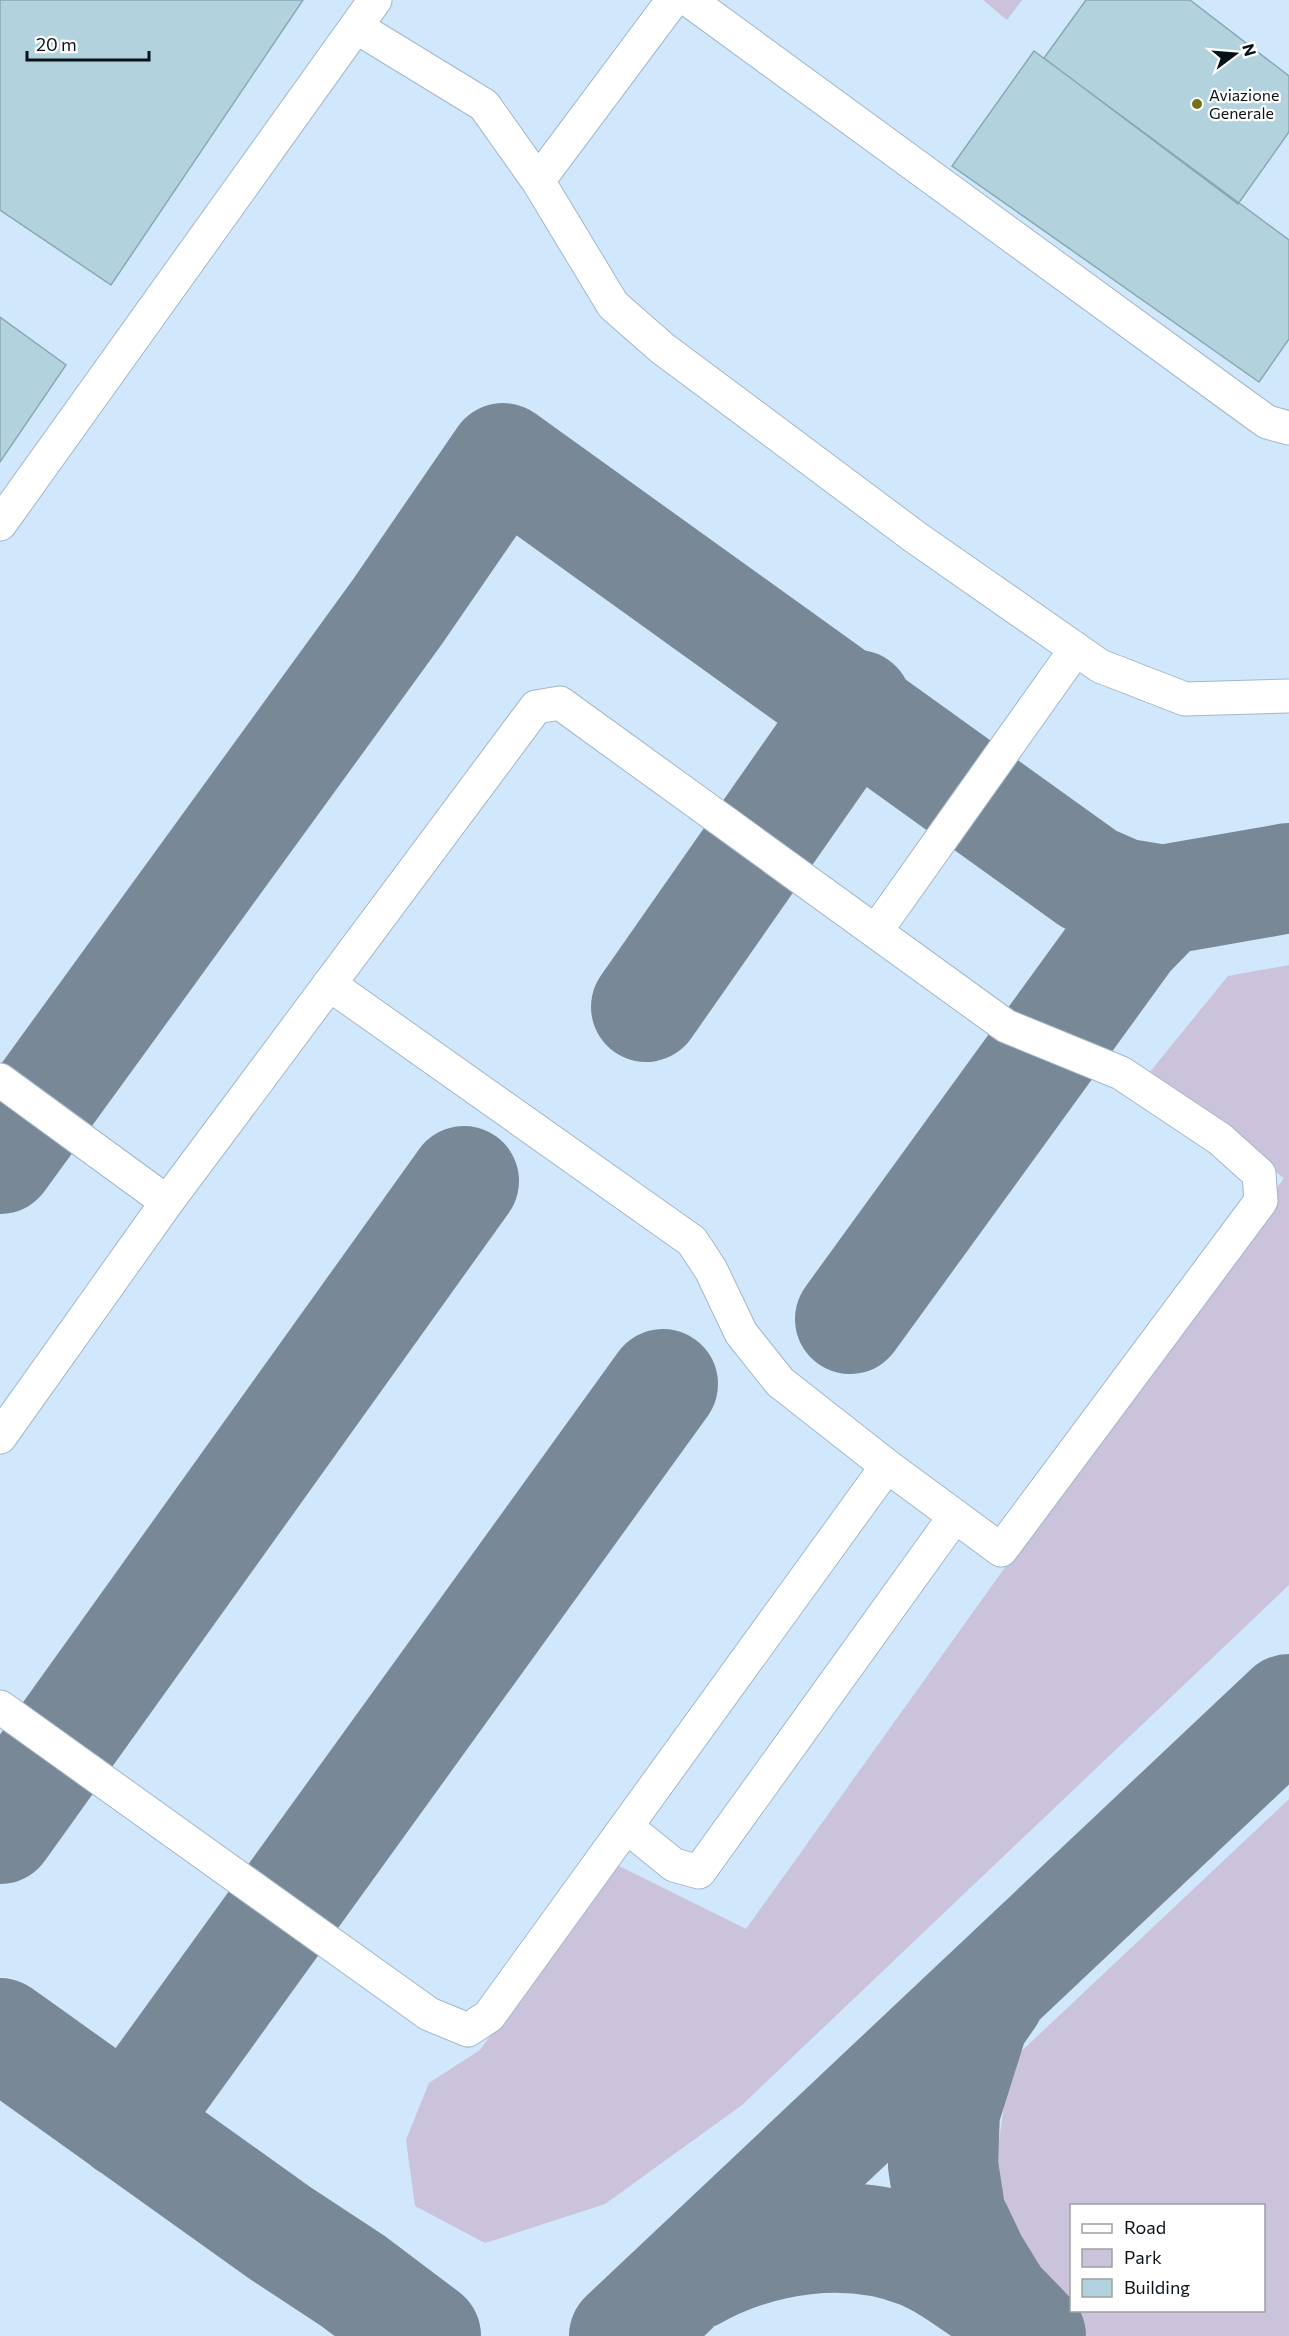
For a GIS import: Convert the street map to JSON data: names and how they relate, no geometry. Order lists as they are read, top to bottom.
{
  "places": ["Aviazione Generale"],
  "legend": ["Road", "Park", "Building"],
  "scale_bar": "20 m",
  "north": "right"
}
